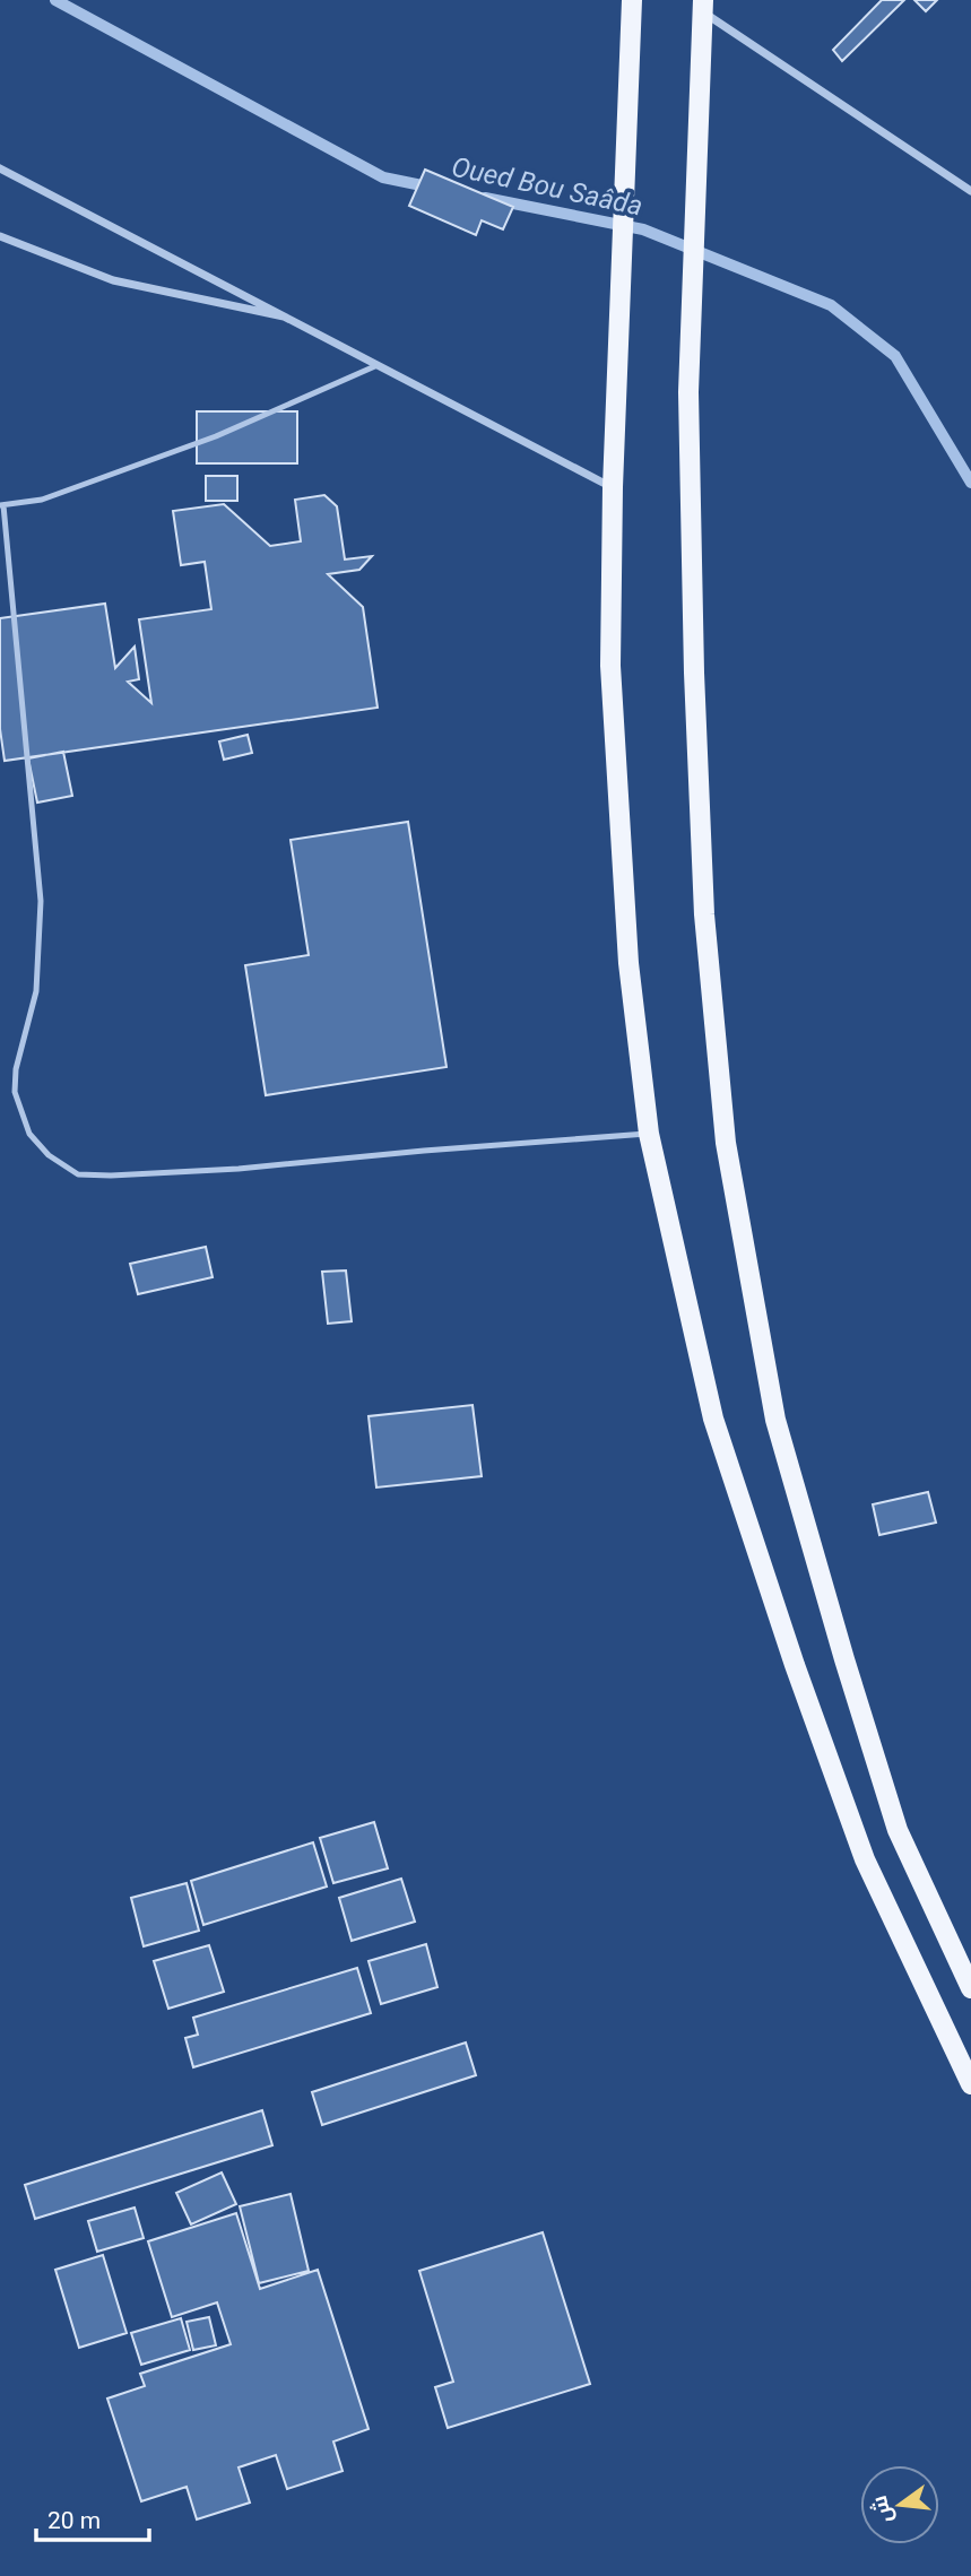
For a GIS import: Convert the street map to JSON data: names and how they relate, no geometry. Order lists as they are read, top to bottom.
{
  "water": ["Oued Bou Saâda"],
  "scale_bar": "20 m",
  "north": "left"
}
